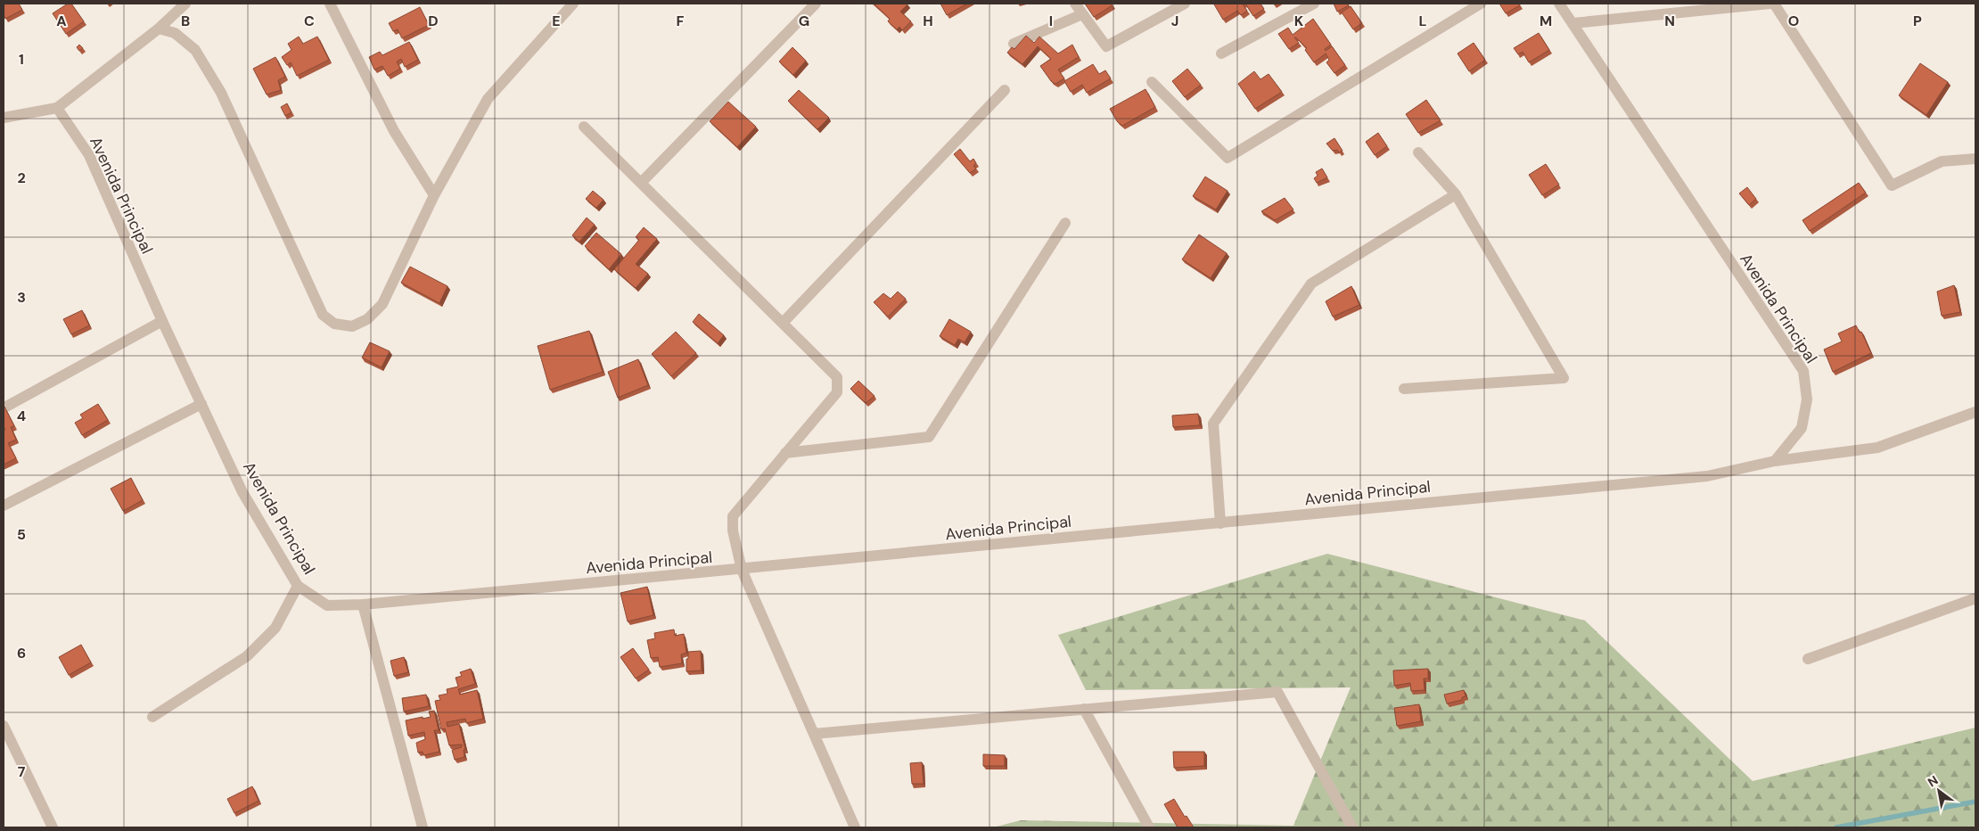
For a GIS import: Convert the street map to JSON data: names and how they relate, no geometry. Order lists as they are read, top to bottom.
{
  "streets": {
    "street": ["Avenida Principal"]
  },
  "north": "top left",
  "grid": {
    "columns": [
      "A",
      "B",
      "C",
      "D",
      "E",
      "F",
      "G",
      "H",
      "I",
      "J",
      "K",
      "L",
      "M",
      "N",
      "O",
      "P"
    ],
    "rows": [
      "1",
      "2",
      "3",
      "4",
      "5",
      "6",
      "7"
    ]
  }
}
